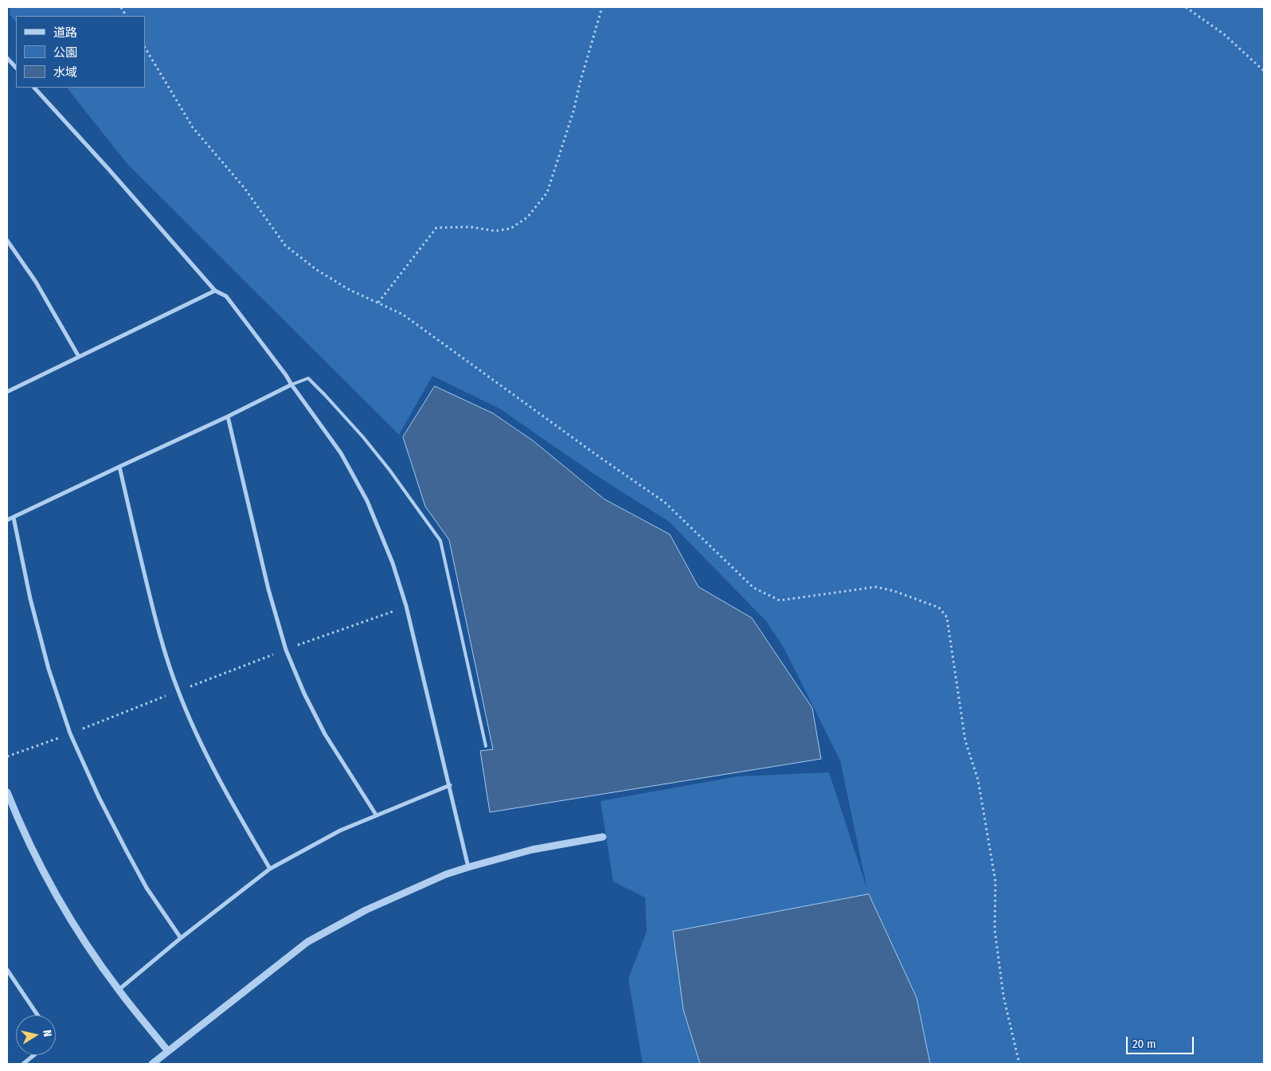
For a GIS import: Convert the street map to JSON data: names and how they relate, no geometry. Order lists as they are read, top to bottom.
{
  "legend": ["道路", "公園", "水域"],
  "scale_bar": "20 m",
  "north": "right"
}
